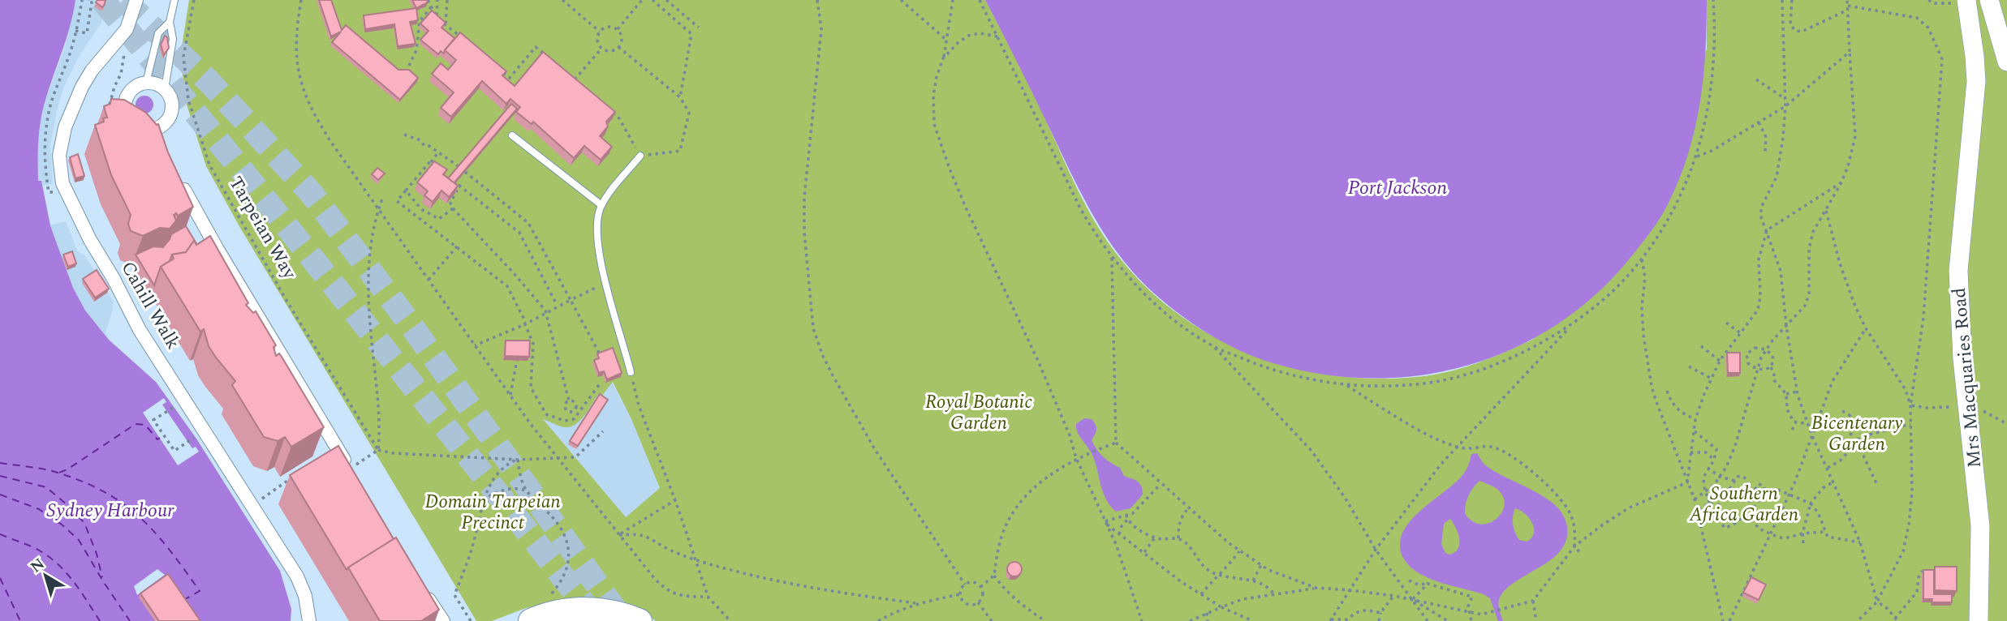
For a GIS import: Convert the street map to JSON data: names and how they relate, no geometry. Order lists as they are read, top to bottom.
{
  "streets": {
    "street": ["Cahill Walk", "Mrs Macquaries Road"],
    "path": ["Tarpeian Way"]
  },
  "water": ["Port Jackson", "Sydney Harbour"],
  "parks": [
    "Royal Botanic Garden",
    "Bicentenary Garden",
    "Southern Africa Garden",
    "Domain Tarpeian Precinct"
  ],
  "north": "top left"
}
